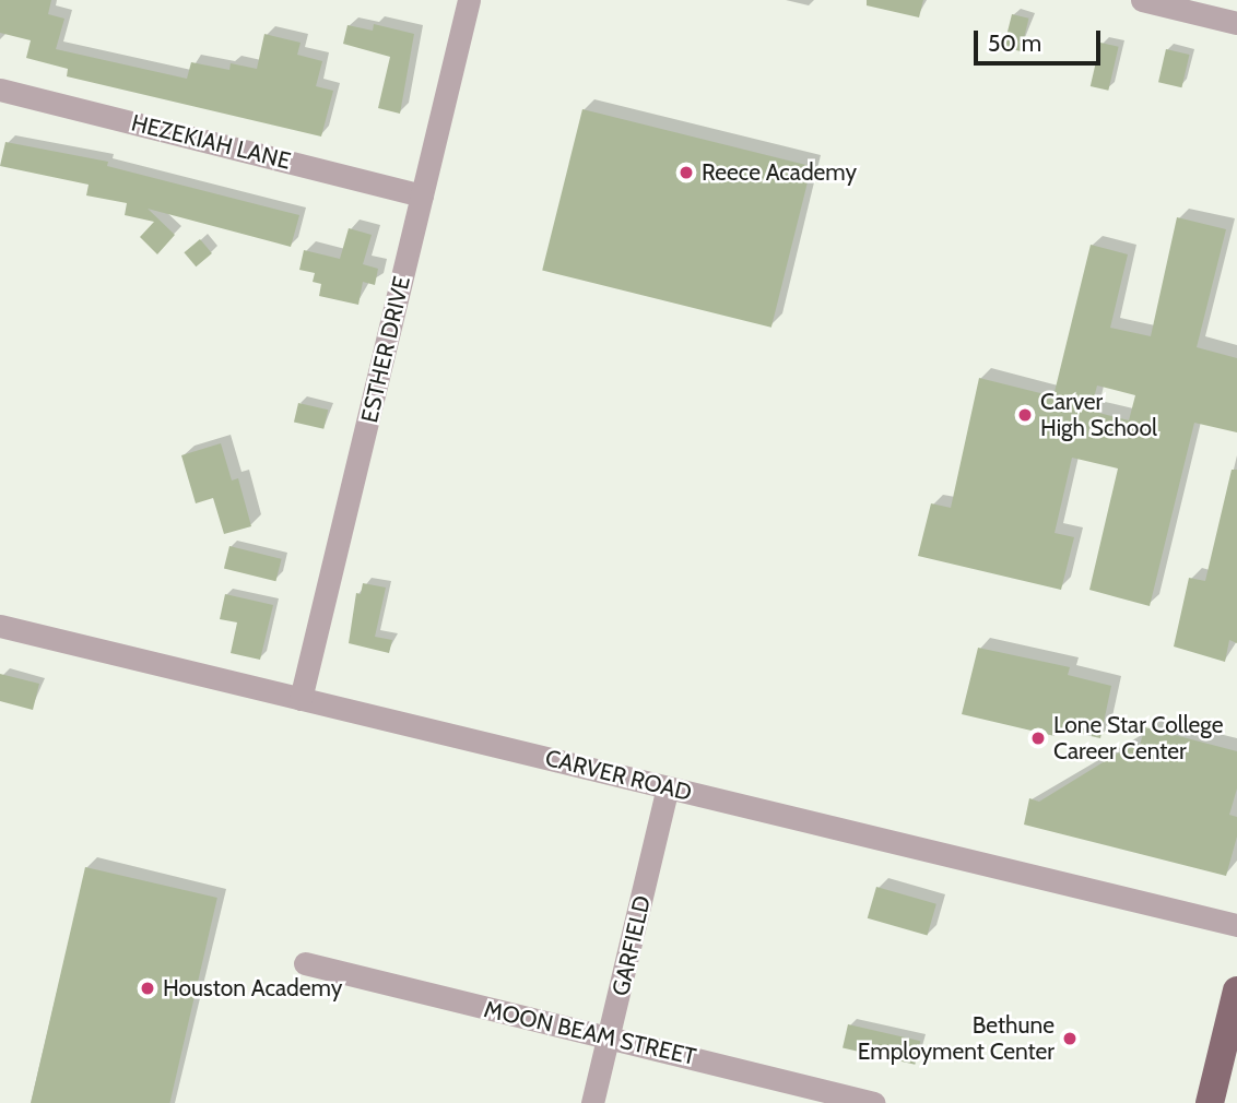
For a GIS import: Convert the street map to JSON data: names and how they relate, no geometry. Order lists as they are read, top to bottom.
{
  "streets": {
    "street": [
      "HEZEKIAH LANE",
      "ESTHER DRIVE",
      "CARVER ROAD",
      "GARFIELD",
      "MOON BEAM STREET"
    ]
  },
  "crossings": [
    ["HEZEKIAH LANE", "ESTHER DRIVE"],
    ["ESTHER DRIVE", "CARVER ROAD"],
    ["CARVER ROAD", "GARFIELD"],
    ["GARFIELD", "MOON BEAM STREET"]
  ],
  "places": [
    "Reece Academy",
    "Carver High School",
    "Lone Star College Career Center",
    "Houston Academy",
    "Bethune Employment Center"
  ],
  "scale_bar": "50 m"
}
